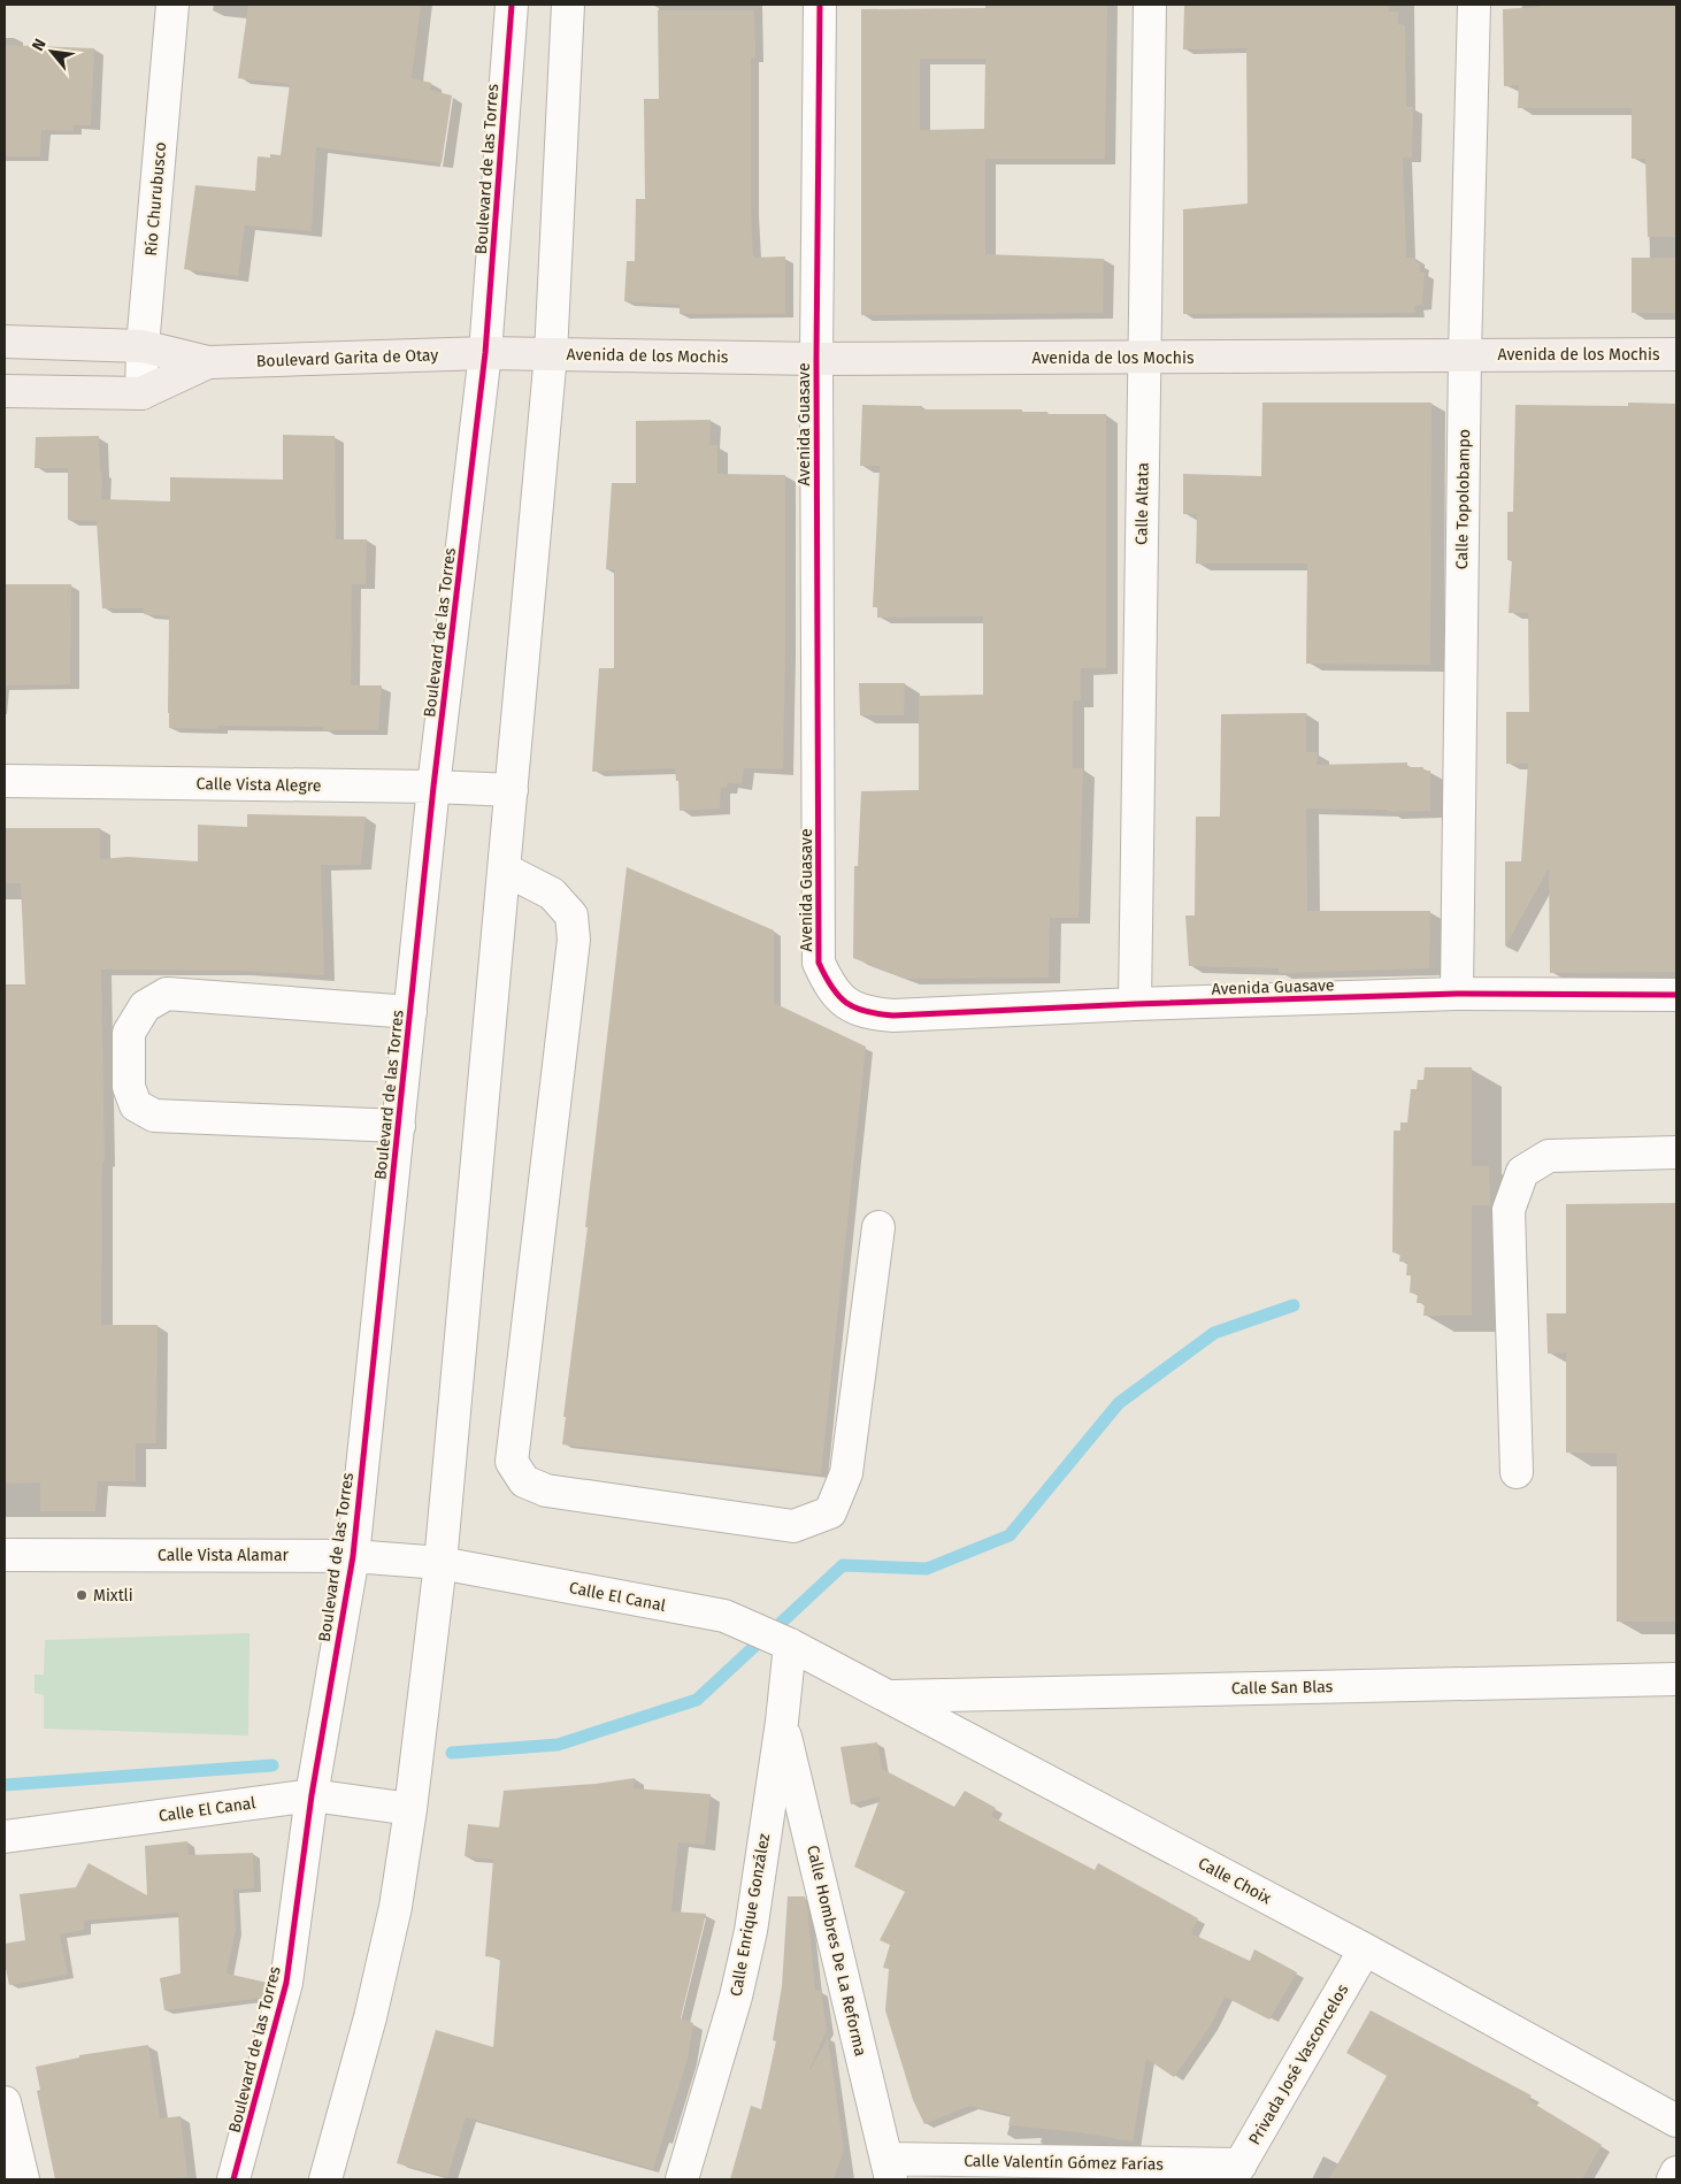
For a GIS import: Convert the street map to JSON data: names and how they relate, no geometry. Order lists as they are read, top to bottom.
{
  "streets": {
    "main road": ["Avenida de los Mochis", "Boulevard Garita de Otay"],
    "street": [
      "Boulevard de las Torres",
      "Río Churubusco",
      "Avenida Guasave",
      "Calle Topolobampo",
      "Calle Altata",
      "Calle Vista Alegre",
      "Calle Vista Alamar",
      "Calle El Canal",
      "Calle San Blas",
      "Calle Choix",
      "Calle Enrique González",
      "Calle Hombres De La Reforma",
      "Privada José Vasconcelos",
      "Calle Valentín Gómez Farías"
    ]
  },
  "crossings": [
    ["Boulevard de las Torres", "Boulevard Garita de Otay"],
    ["Boulevard de las Torres", "Calle Vista Alegre"],
    ["Boulevard de las Torres", "Calle Vista Alamar"],
    ["Boulevard de las Torres", "Calle El Canal"],
    ["Río Churubusco", "Boulevard Garita de Otay"],
    ["Avenida de los Mochis", "Boulevard Garita de Otay"],
    ["Avenida de los Mochis", "Avenida Guasave"],
    ["Avenida de los Mochis", "Calle Topolobampo"],
    ["Avenida de los Mochis", "Calle Altata"],
    ["Avenida Guasave", "Calle Topolobampo"],
    ["Avenida Guasave", "Calle Altata"],
    ["Calle Vista Alamar", "Calle El Canal"],
    ["Calle El Canal", "Calle Choix"],
    ["Calle El Canal", "Calle Enrique González"],
    ["Calle San Blas", "Calle Choix"],
    ["Calle Choix", "Calle Enrique González"],
    ["Calle Choix", "Privada José Vasconcelos"],
    ["Calle Enrique González", "Calle Hombres De La Reforma"],
    ["Calle Hombres De La Reforma", "Calle Valentín Gómez Farías"],
    ["Privada José Vasconcelos", "Calle Valentín Gómez Farías"]
  ],
  "places": ["Mixtli"],
  "north": "top left"
}
